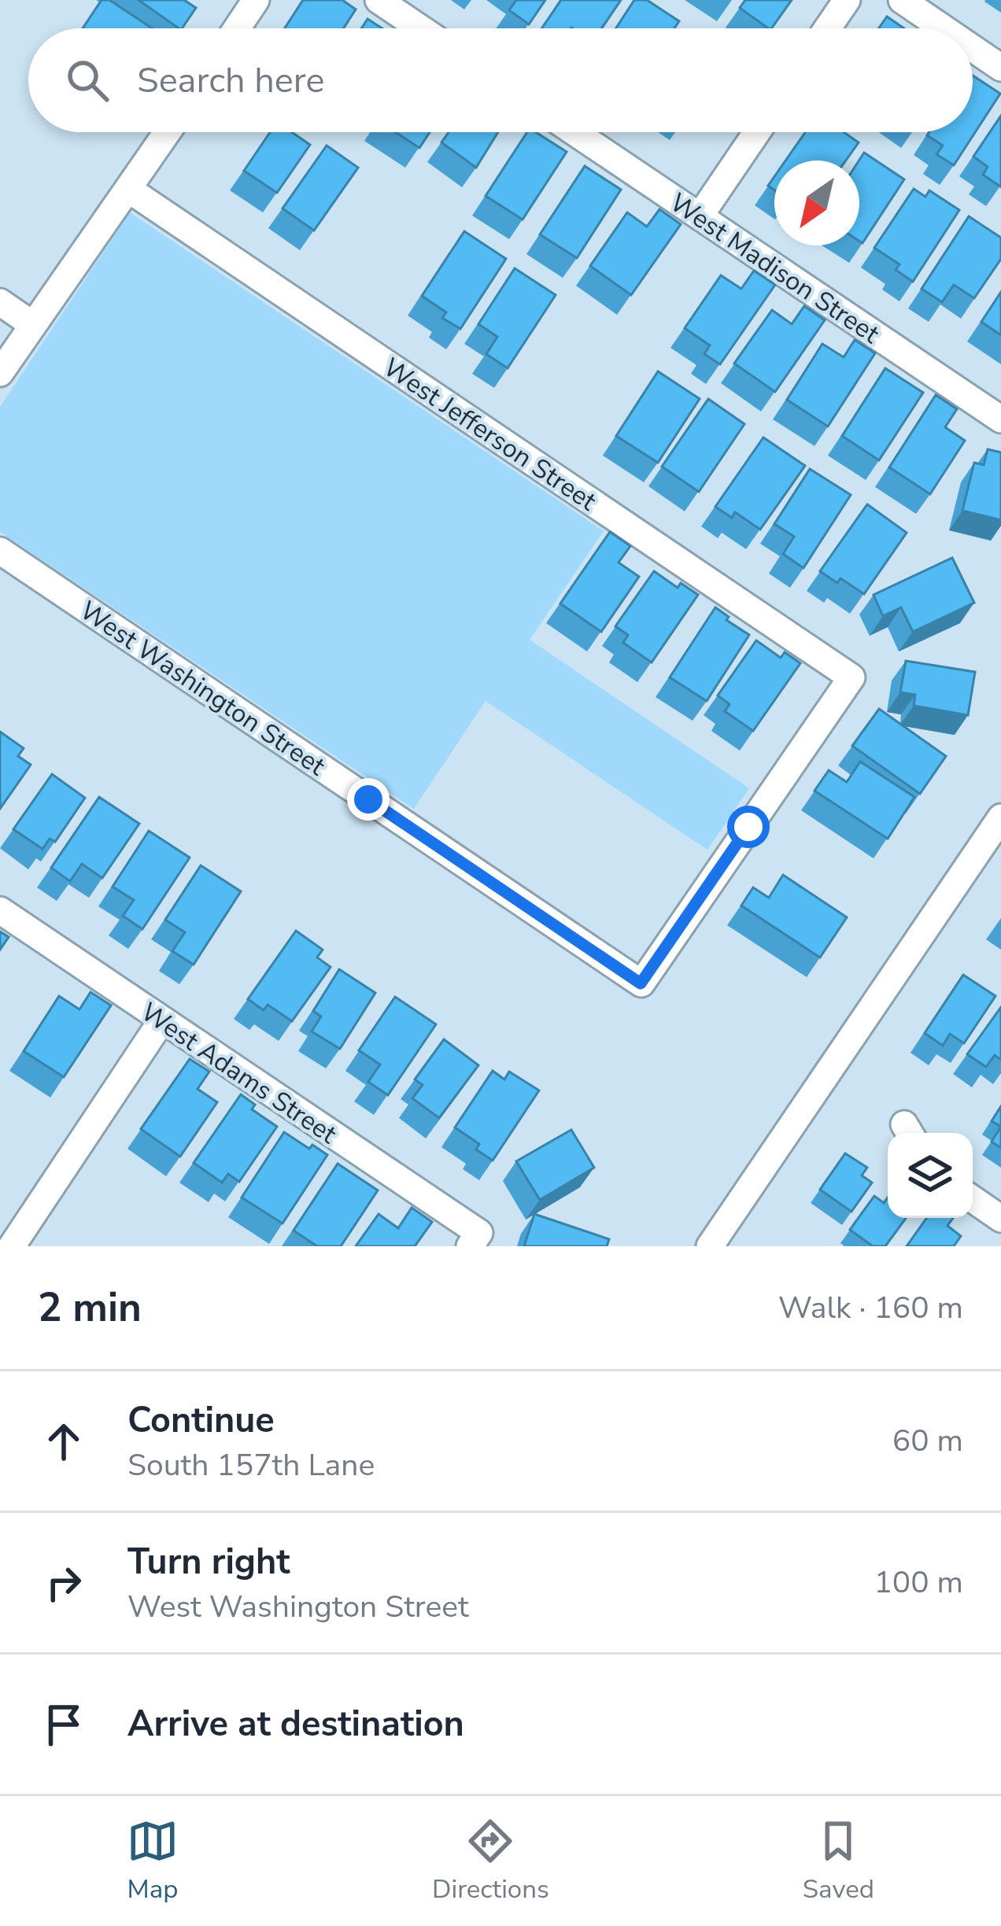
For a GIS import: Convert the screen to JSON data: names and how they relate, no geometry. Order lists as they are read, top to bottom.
{
  "streets": {
    "street": [
      "West Madison Street",
      "West Jefferson Street",
      "West Washington Street",
      "West Adams Street"
    ]
  },
  "crossings": [
    ["West Jefferson Street", "West Washington Street"]
  ],
  "north": "bottom left",
  "page": {
    "search": "Search here",
    "heading": ["2 min", "Walk · 160 m"],
    "list": [
      ["Continue", "South 157th Lane", "60 m"],
      ["Turn right", "West Washington Street", "100 m"],
      "Arrive at destination"
    ],
    "nav": ["Map", "Directions", "Saved"]
  }
}
